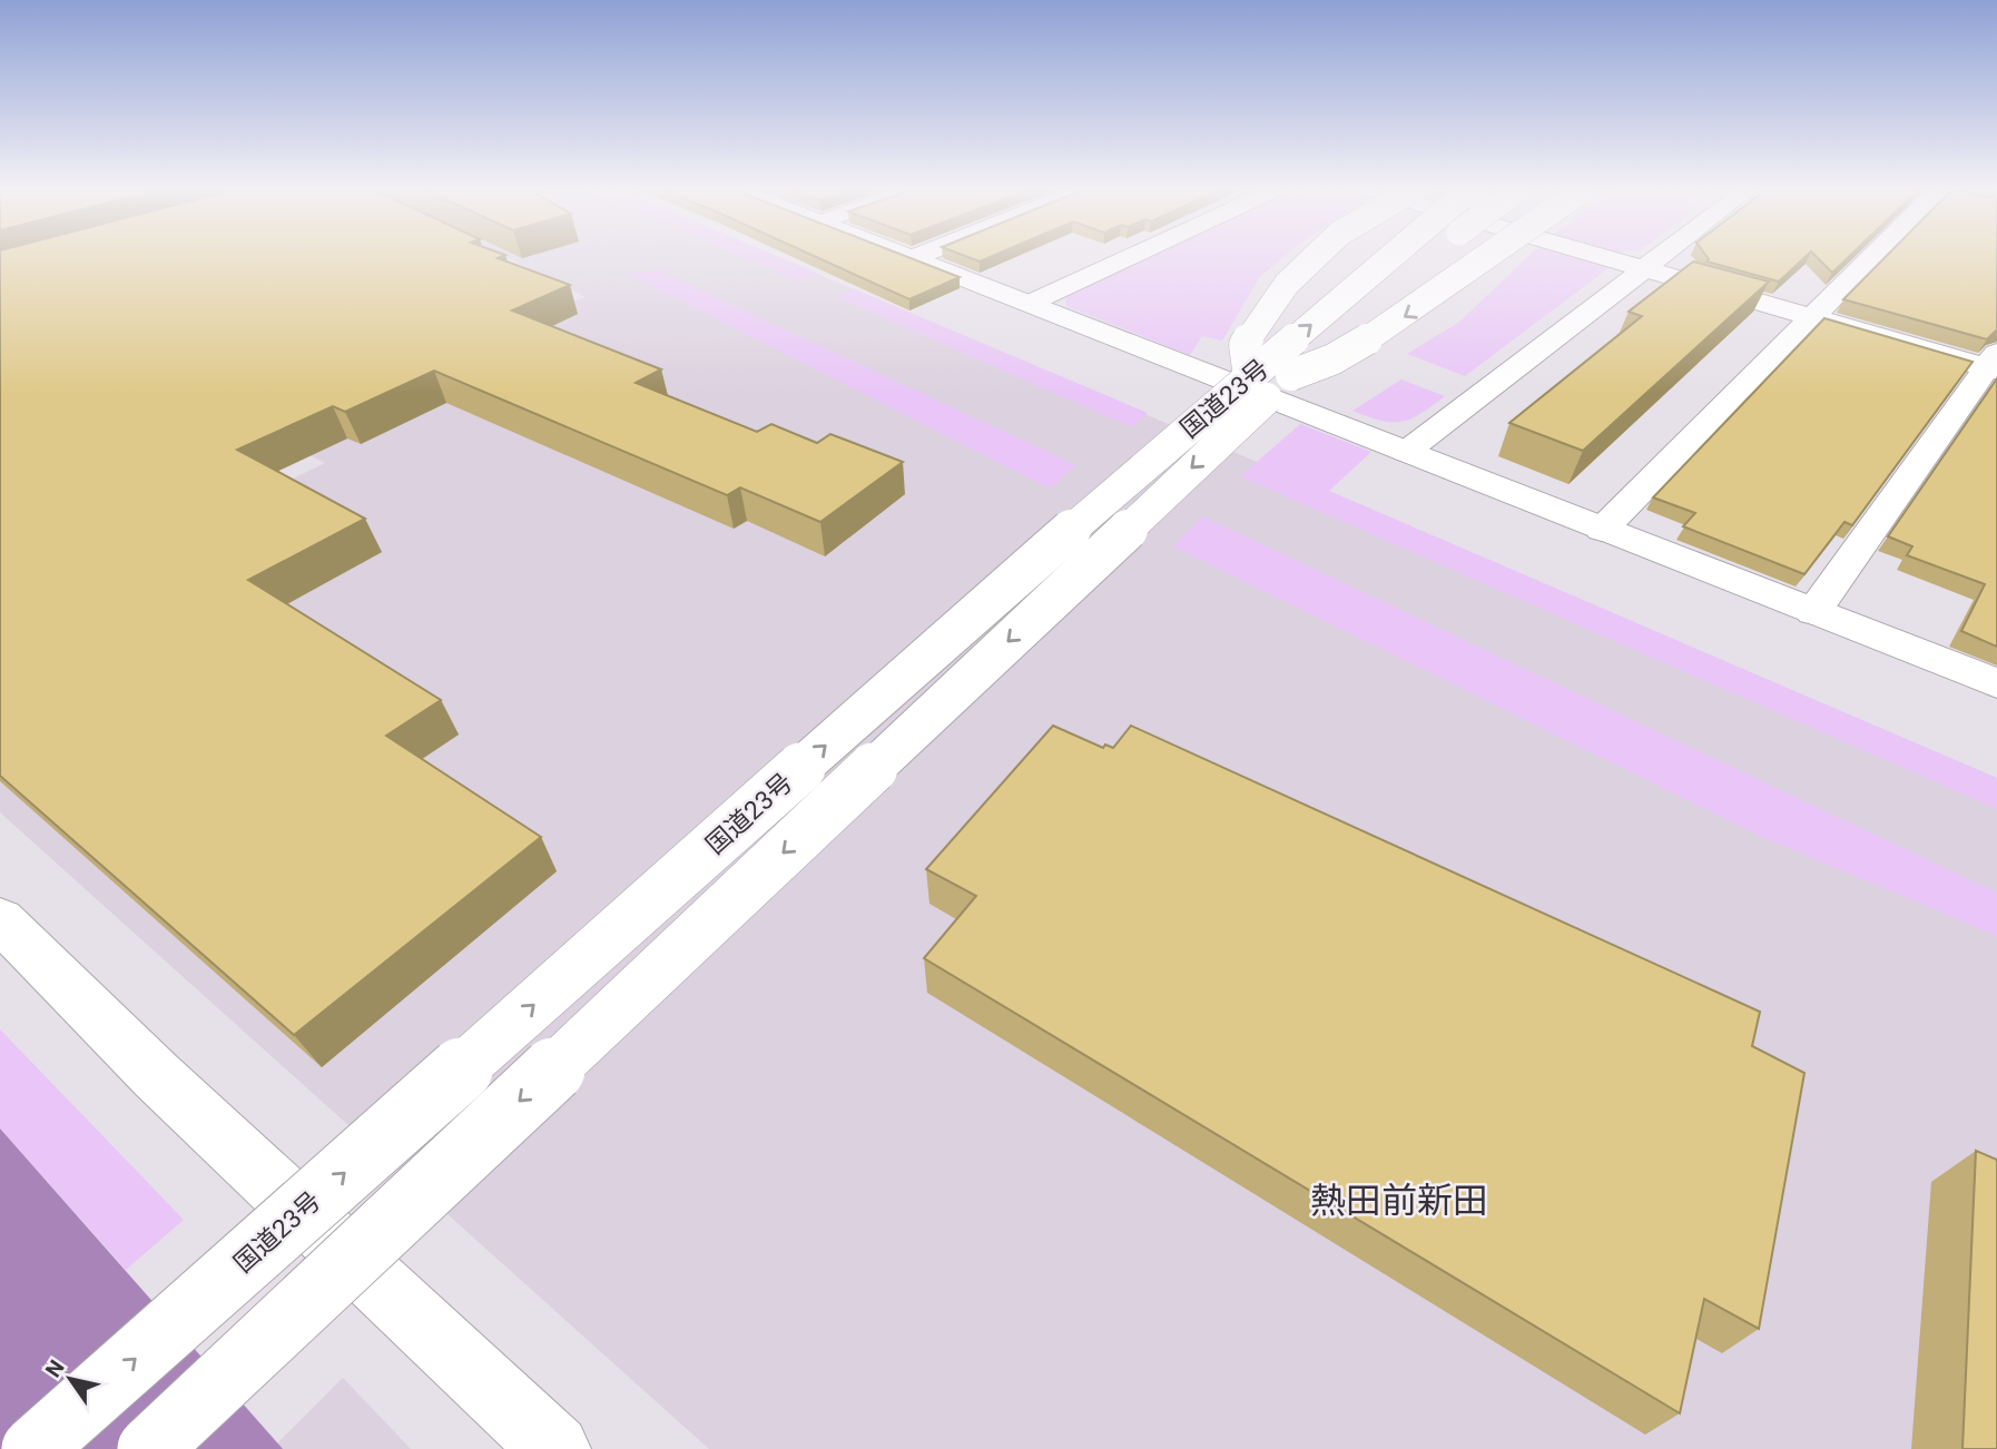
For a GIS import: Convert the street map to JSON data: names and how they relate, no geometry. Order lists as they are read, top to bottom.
{
  "streets": {
    "main road": ["国道23号"]
  },
  "districts": ["熱田前新田"],
  "north": "top left"
}
